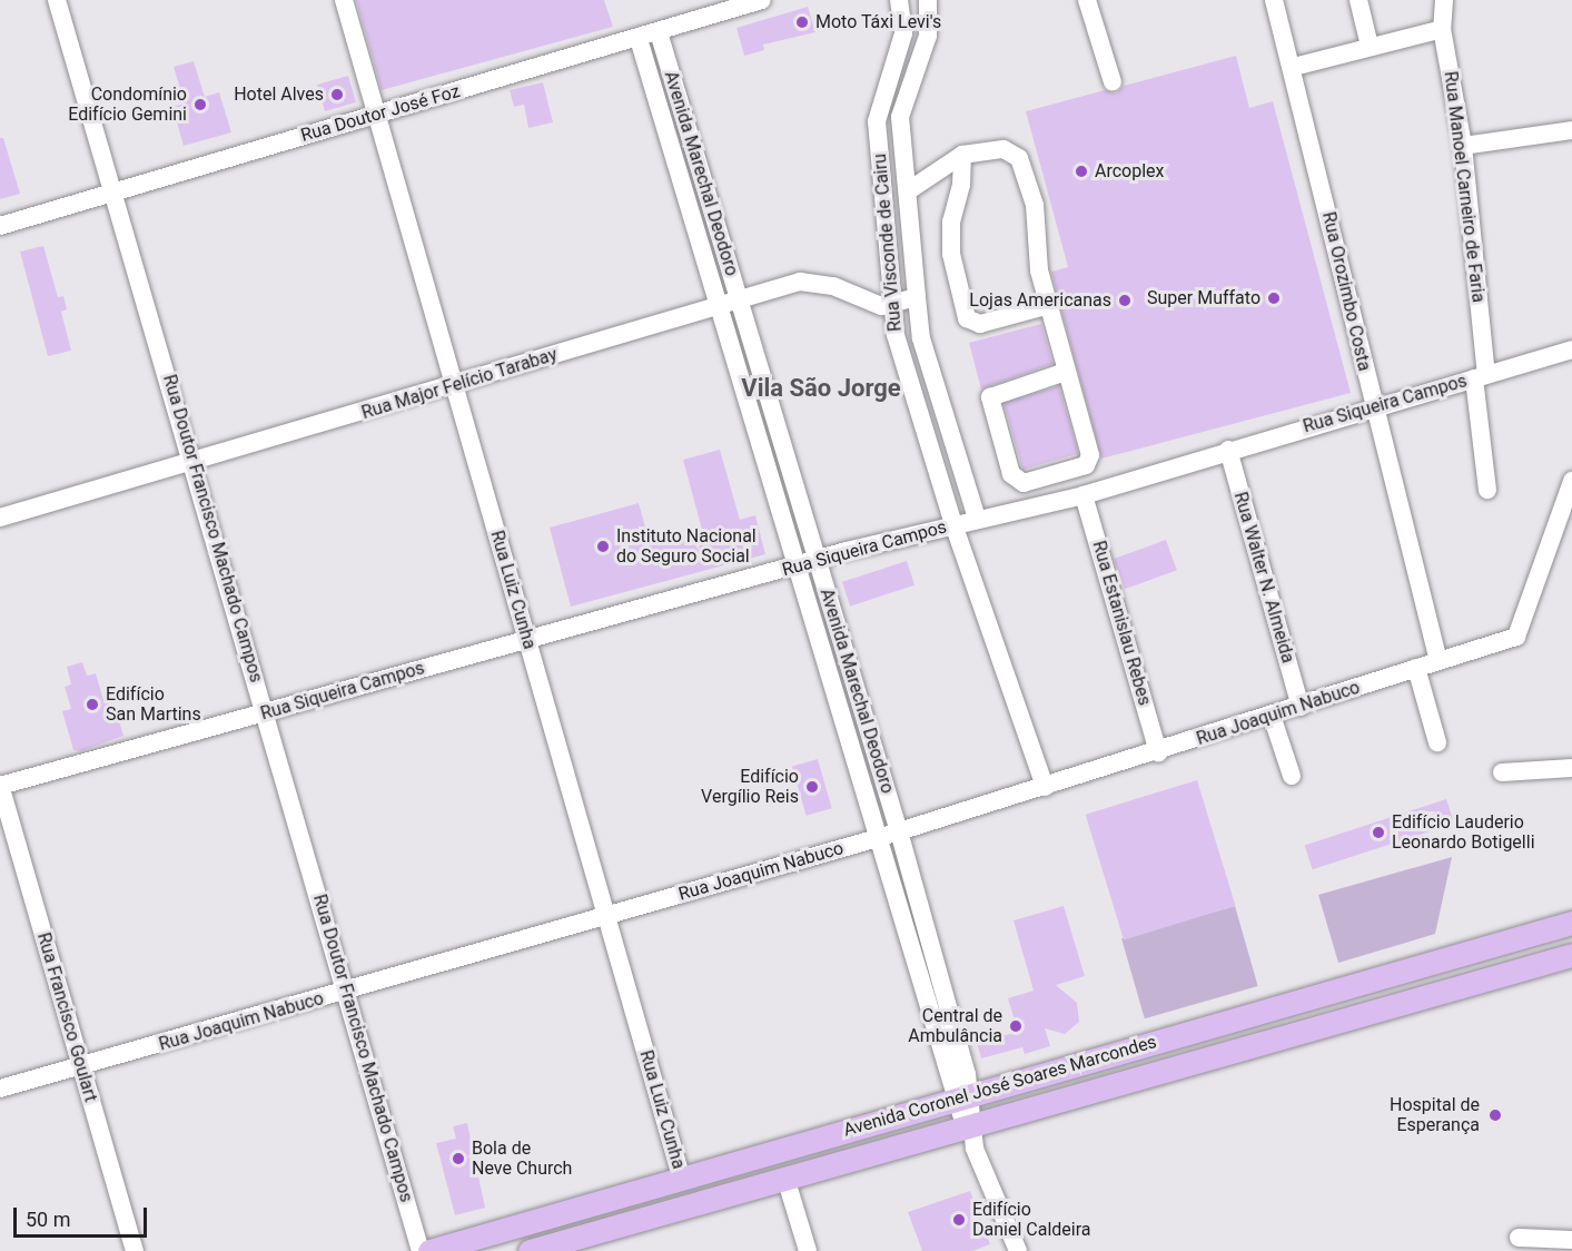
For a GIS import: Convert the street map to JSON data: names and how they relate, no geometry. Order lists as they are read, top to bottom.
{
  "streets": {
    "main road": ["Avenida Coronel José Soares Marcondes"],
    "street": [
      "Rua Doutor José Foz",
      "Avenida Marechal Deodoro",
      "Rua Manoel Carneiro de Faria",
      "Rua Visconde de Cairu",
      "Rua Orozimbo Costa",
      "Rua Major Felício Tarabay",
      "Rua Siqueira Campos",
      "Rua Doutor Francisco Machado Campos",
      "Rua Walter N. Almeida",
      "Rua Luiz Cunha",
      "Rua Estanislau Rebes",
      "Rua Joaquim Nabuco",
      "Rua Francisco Goulart"
    ]
  },
  "crossings": [
    ["Rua Doutor José Foz", "Avenida Marechal Deodoro"],
    ["Rua Doutor José Foz", "Rua Doutor Francisco Machado Campos"],
    ["Rua Doutor José Foz", "Rua Luiz Cunha"],
    ["Avenida Marechal Deodoro", "Rua Major Felício Tarabay"],
    ["Avenida Marechal Deodoro", "Rua Siqueira Campos"],
    ["Avenida Marechal Deodoro", "Rua Joaquim Nabuco"],
    ["Avenida Marechal Deodoro", "Avenida Coronel José Soares Marcondes"],
    ["Rua Manoel Carneiro de Faria", "Rua Siqueira Campos"],
    ["Rua Visconde de Cairu", "Rua Major Felício Tarabay"],
    ["Rua Visconde de Cairu", "Rua Siqueira Campos"],
    ["Rua Visconde de Cairu", "Rua Joaquim Nabuco"],
    ["Rua Orozimbo Costa", "Rua Siqueira Campos"],
    ["Rua Orozimbo Costa", "Rua Joaquim Nabuco"],
    ["Rua Major Felício Tarabay", "Rua Doutor Francisco Machado Campos"],
    ["Rua Major Felício Tarabay", "Rua Luiz Cunha"],
    ["Rua Siqueira Campos", "Rua Doutor Francisco Machado Campos"],
    ["Rua Siqueira Campos", "Rua Walter N. Almeida"],
    ["Rua Siqueira Campos", "Rua Luiz Cunha"],
    ["Rua Siqueira Campos", "Rua Estanislau Rebes"],
    ["Rua Siqueira Campos", "Rua Francisco Goulart"],
    ["Rua Doutor Francisco Machado Campos", "Rua Joaquim Nabuco"],
    ["Rua Walter N. Almeida", "Rua Joaquim Nabuco"],
    ["Rua Luiz Cunha", "Rua Joaquim Nabuco"],
    ["Rua Luiz Cunha", "Avenida Coronel José Soares Marcondes"],
    ["Rua Estanislau Rebes", "Rua Joaquim Nabuco"],
    ["Rua Joaquim Nabuco", "Rua Francisco Goulart"]
  ],
  "districts": ["Vila São Jorge"],
  "places": [
    "Moto Táxi Levi's",
    "Hotel Alves",
    "Condomínio Edifício Gemini",
    "Arcoplex",
    "Super Muffato",
    "Lojas Americanas",
    "Instituto Nacional do Seguro Social",
    "Edifício San Martins",
    "Edifício Vergílio Reis",
    "Edifício Lauderio Leonardo Botigelli",
    "Central de Ambulância",
    "Hospital de Esperança",
    "Bola de Neve Church",
    "Edifício Daniel Caldeira"
  ],
  "scale_bar": "50 m"
}
